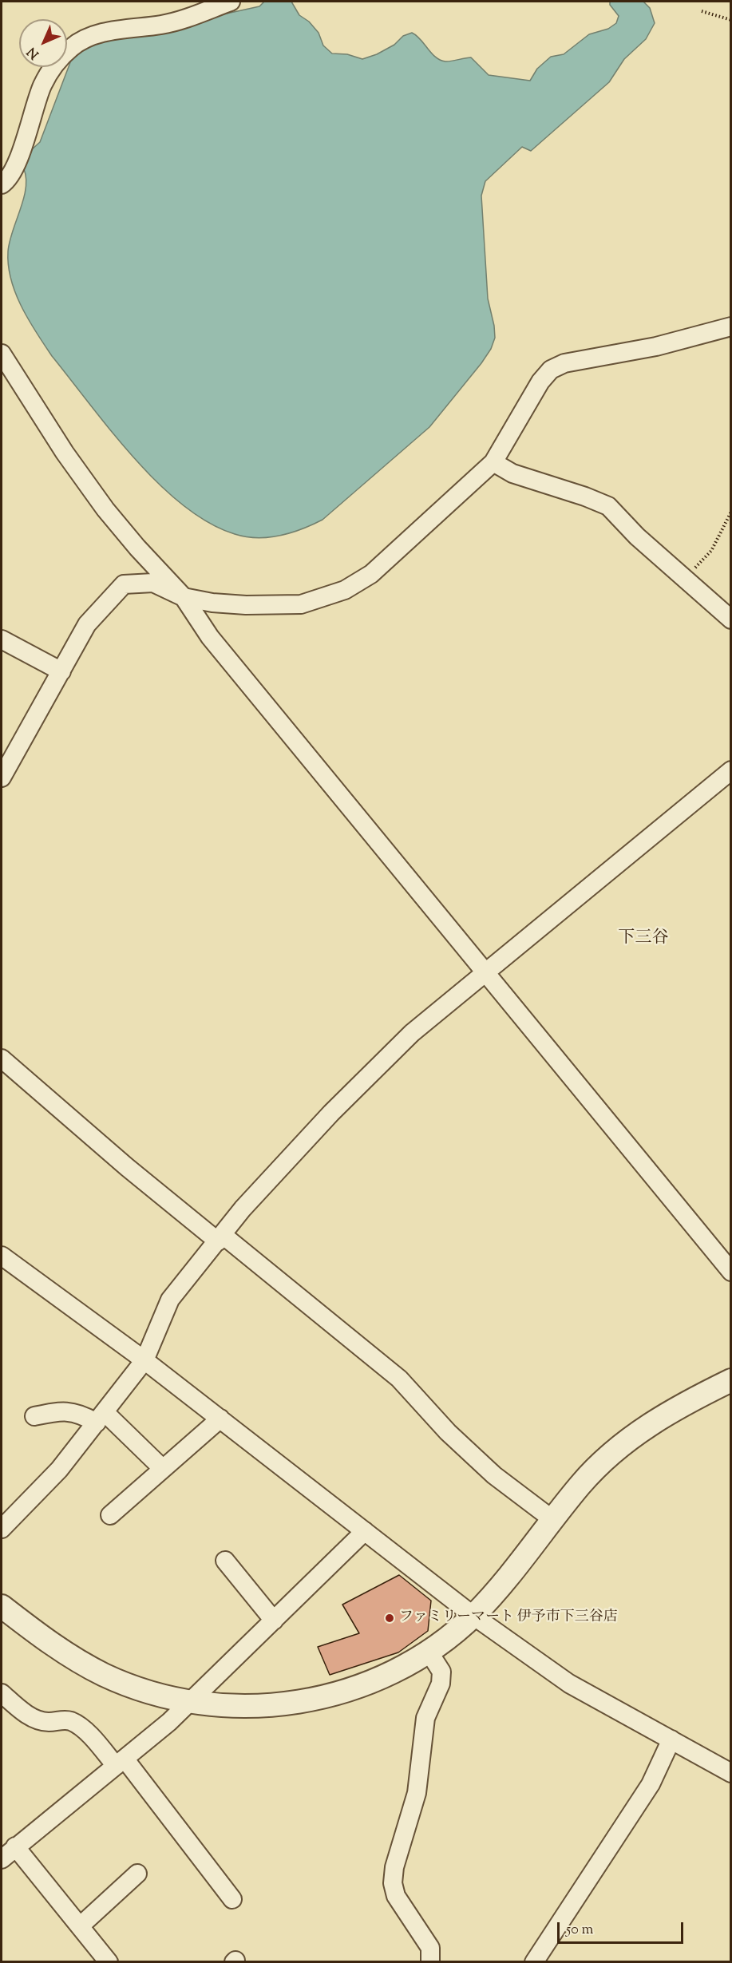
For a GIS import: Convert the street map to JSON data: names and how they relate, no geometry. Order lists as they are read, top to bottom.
{
  "districts": ["下三谷"],
  "places": ["ファミリーマート 伊予市下三谷店"],
  "scale_bar": "50 m",
  "north": "bottom left"
}
